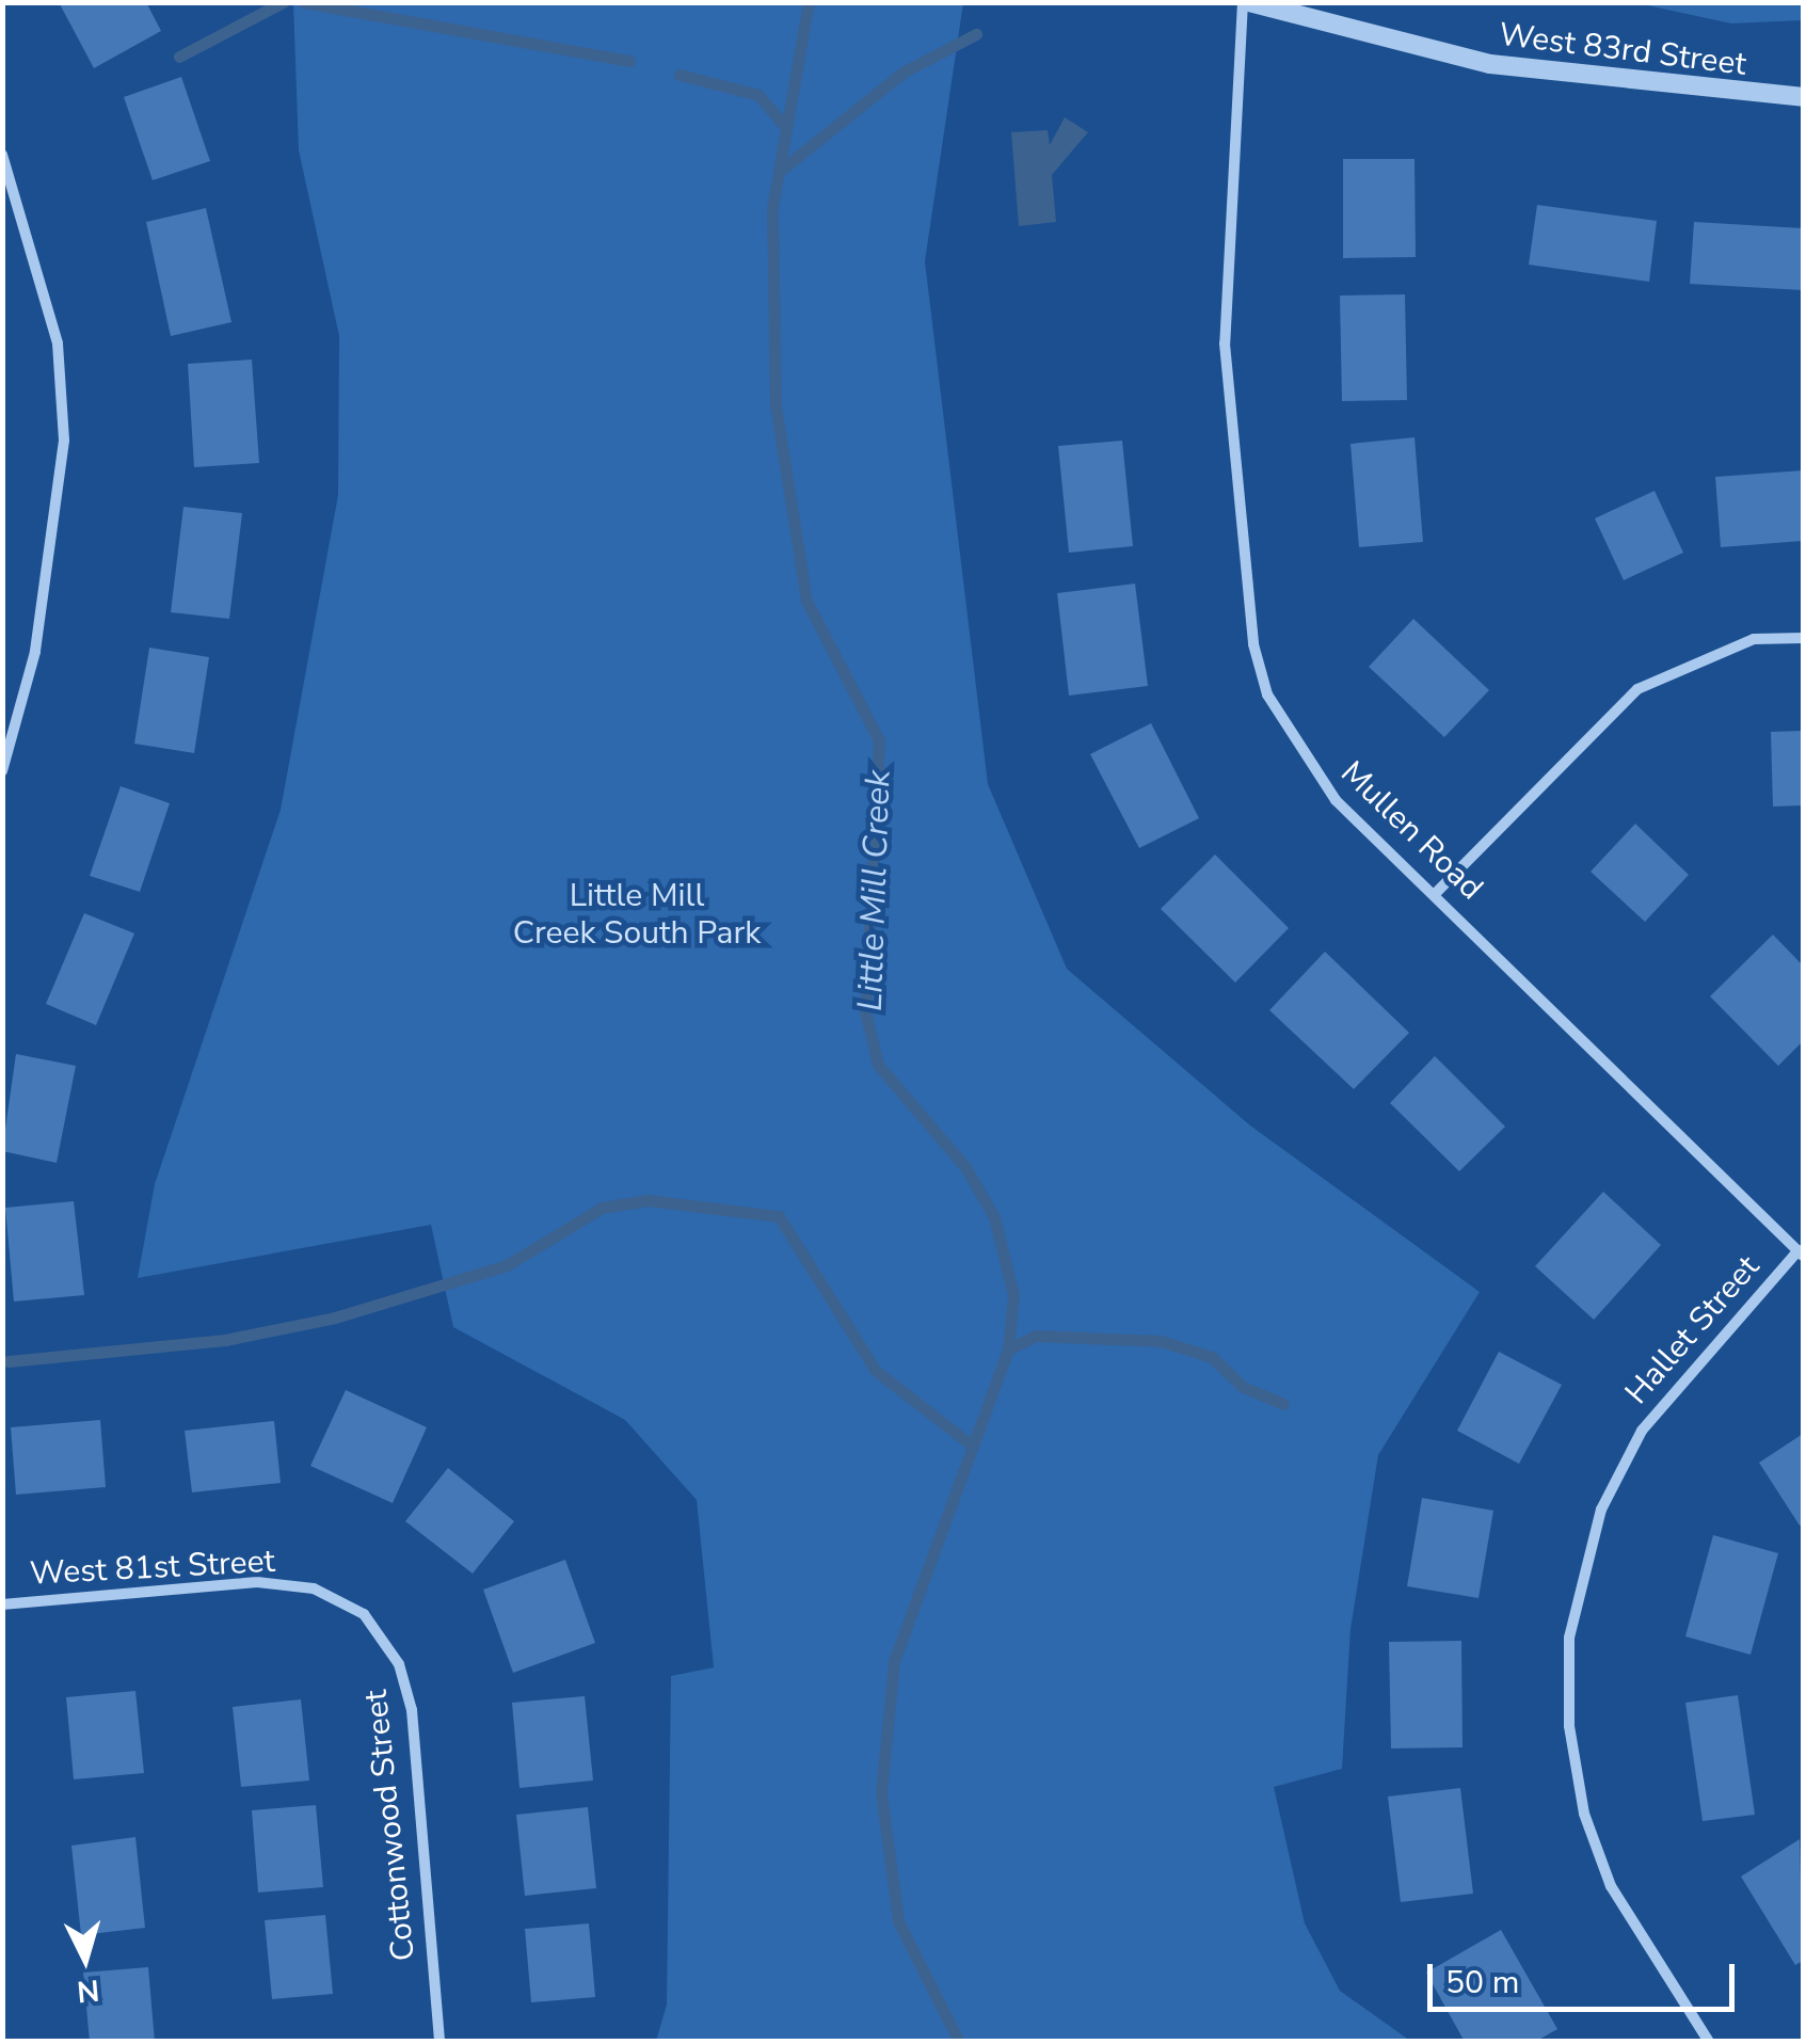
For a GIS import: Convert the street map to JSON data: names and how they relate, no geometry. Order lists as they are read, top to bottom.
{
  "streets": {
    "street": [
      "West 83rd Street",
      "Mullen Road",
      "Hallet Street",
      "West 81st Street",
      "Cottonwood Street"
    ]
  },
  "crossings": [
    ["West 83rd Street", "Mullen Road"],
    ["Mullen Road", "Hallet Street"],
    ["West 81st Street", "Cottonwood Street"]
  ],
  "water": ["Little Mill Creek"],
  "parks": ["Little Mill Creek South Park"],
  "scale_bar": "50 m",
  "north": "bottom"
}
